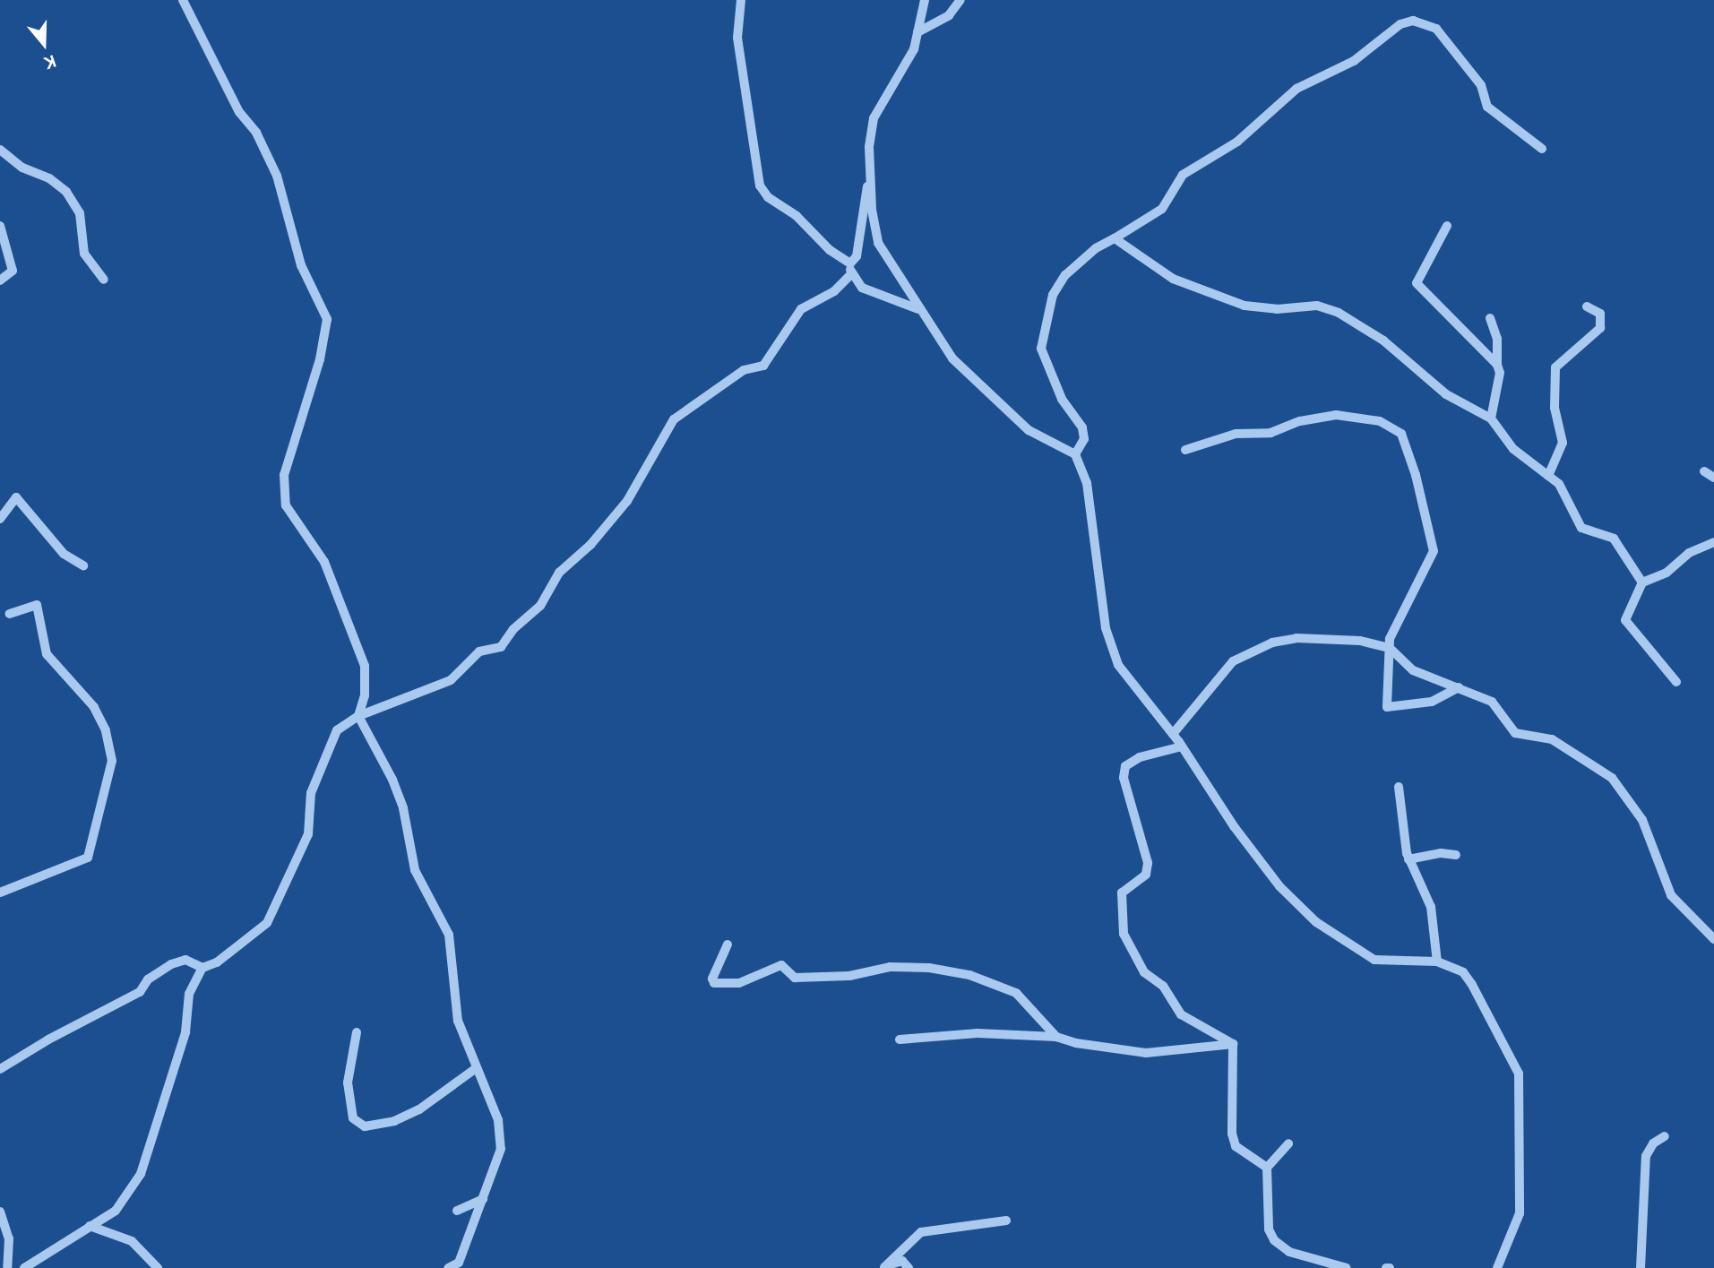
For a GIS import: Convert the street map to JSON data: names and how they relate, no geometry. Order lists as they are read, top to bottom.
{
  "north": "bottom"
}
